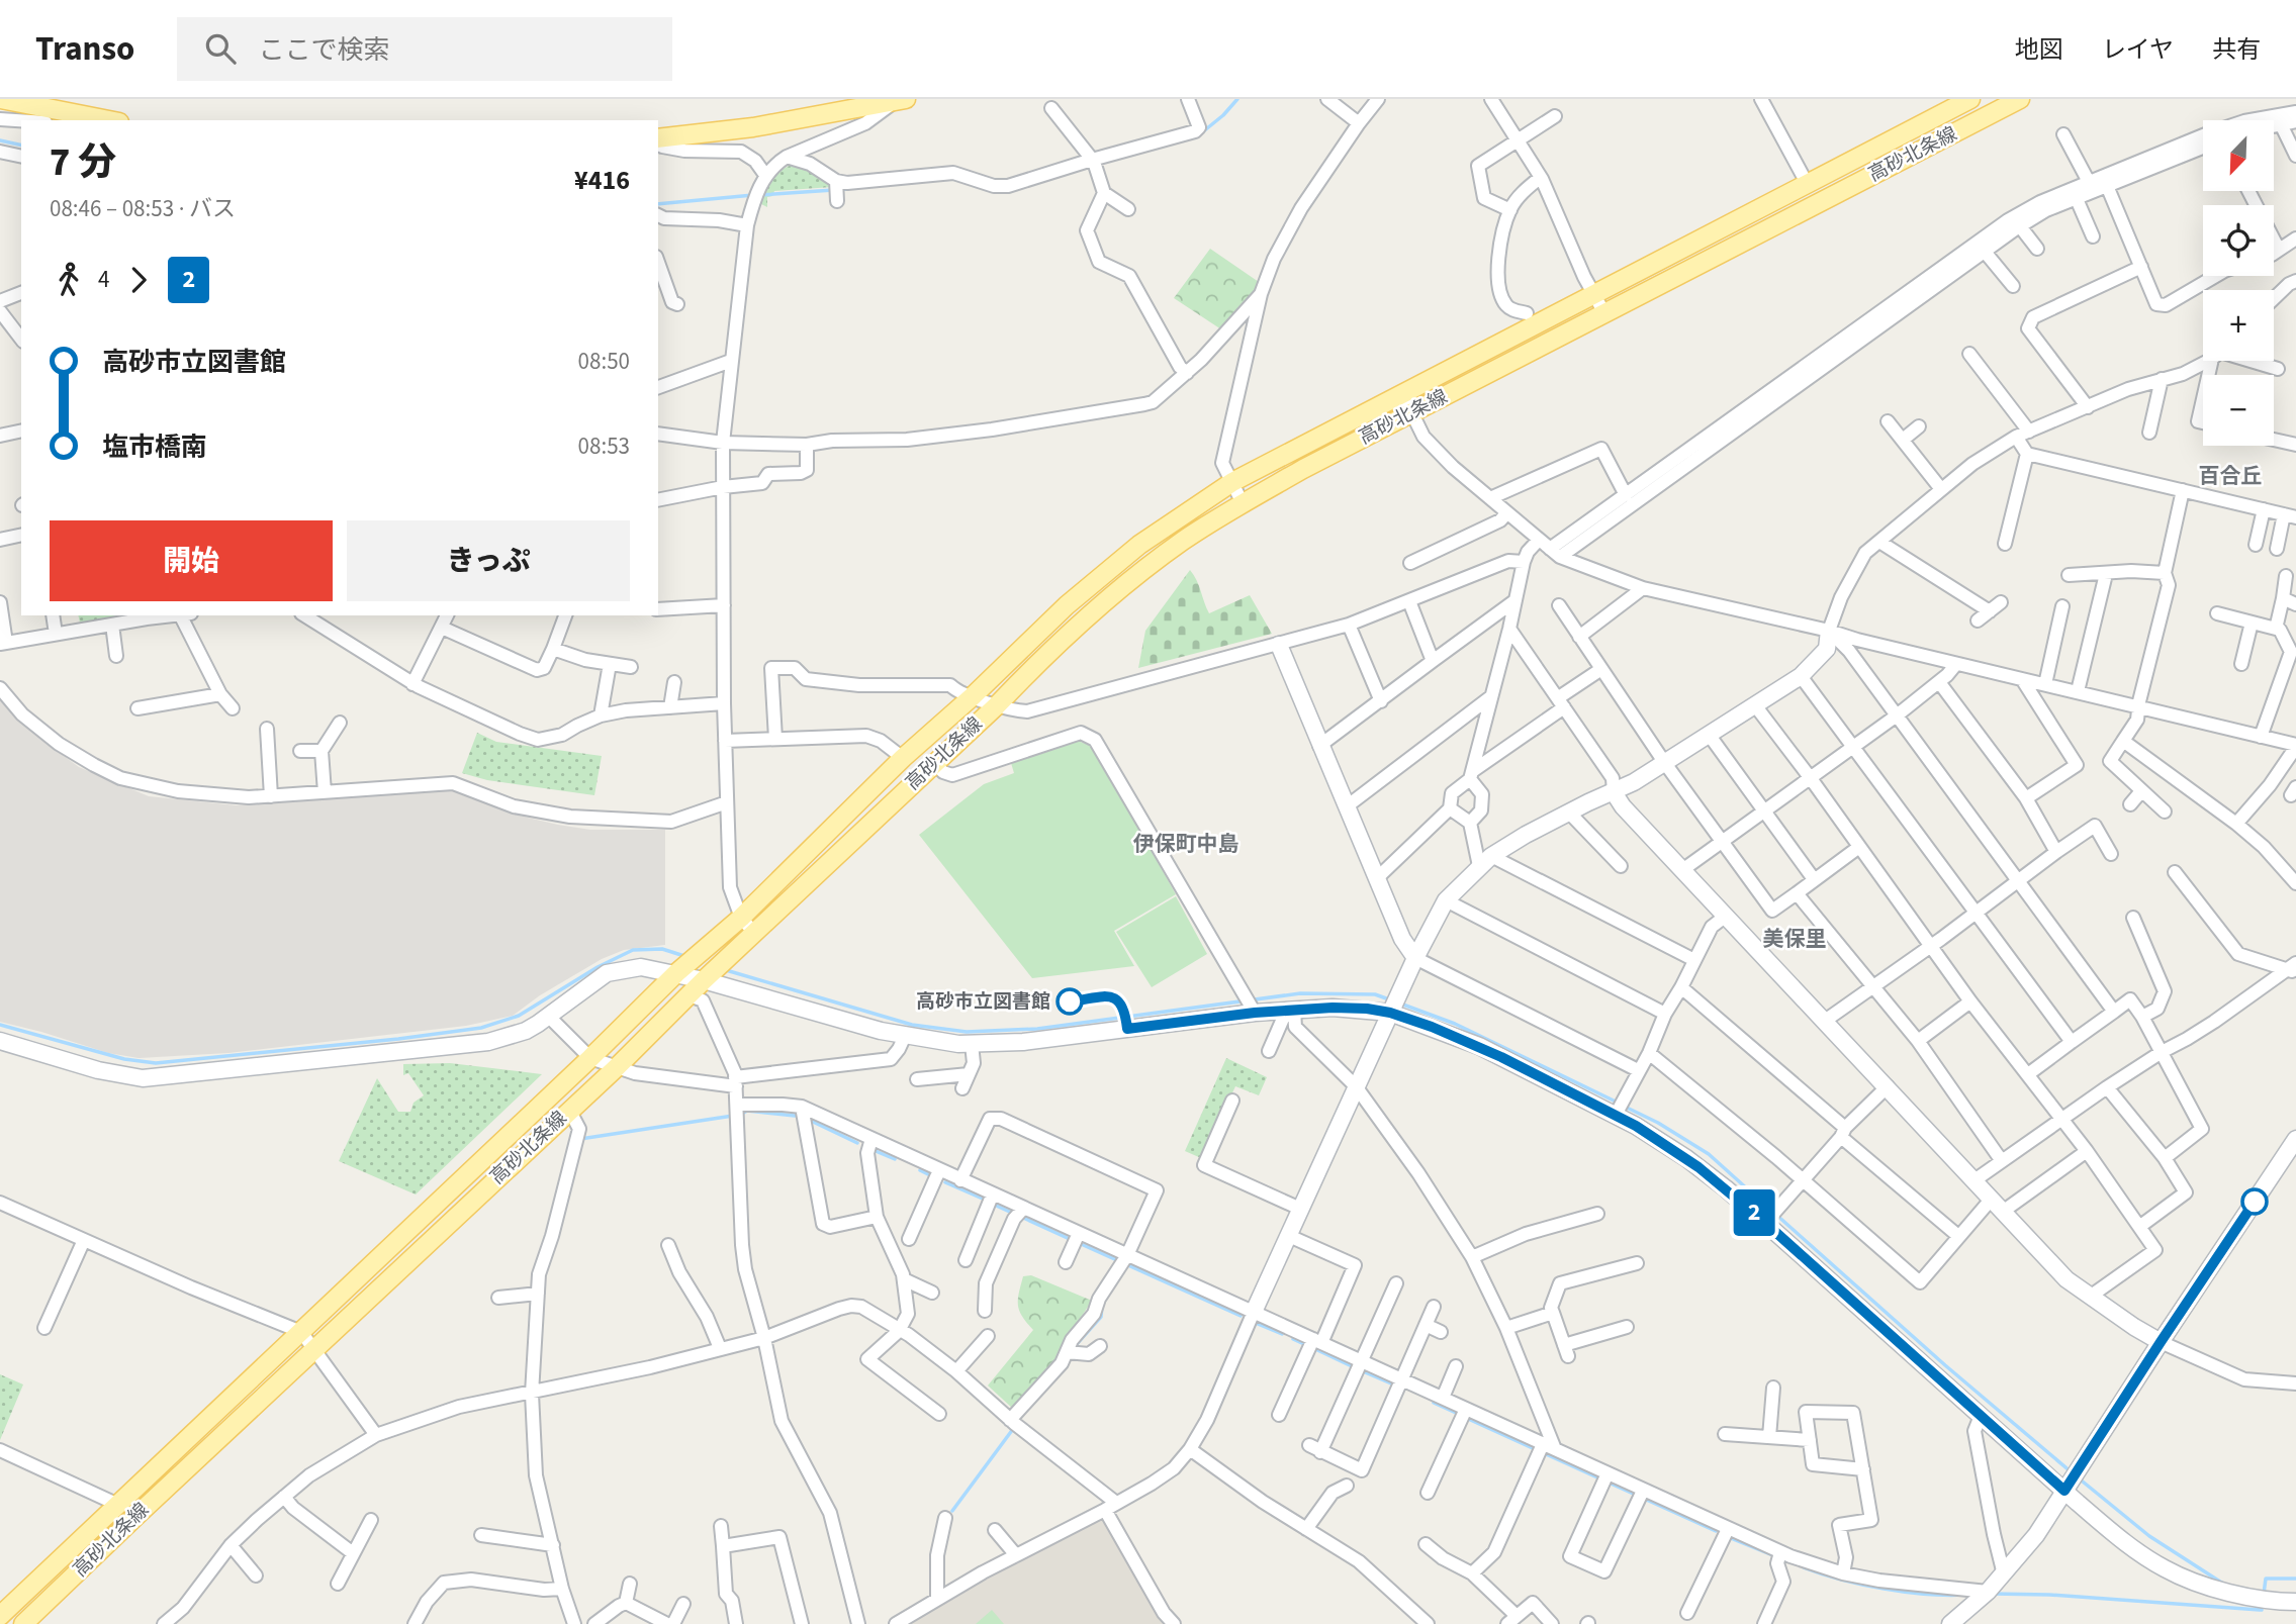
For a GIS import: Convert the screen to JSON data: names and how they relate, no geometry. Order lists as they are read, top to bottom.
{
  "streets": {
    "main road": ["高砂北条線"]
  },
  "districts": ["百合丘", "伊保町中島", "美保里"],
  "places": ["高砂市立図書館"],
  "lines": ["bus line 2"],
  "north": "bottom left",
  "page": {
    "header": "Transo",
    "search": "ここで検索",
    "nav": ["地図", "レイヤ", "共有"],
    "on_map": "2",
    "map_buttons": ["+", "−"],
    "heading": ["7 分", "08:46 – 08:53 · バス", "¥416"],
    "legs": ["4", "2"],
    "list": [
      {
        "name": "高砂市立図書館",
        "value": "08:50"
      },
      {
        "name": "塩市橋南",
        "value": "08:53"
      }
    ],
    "buttons": ["開始", "きっぷ"]
  }
}
